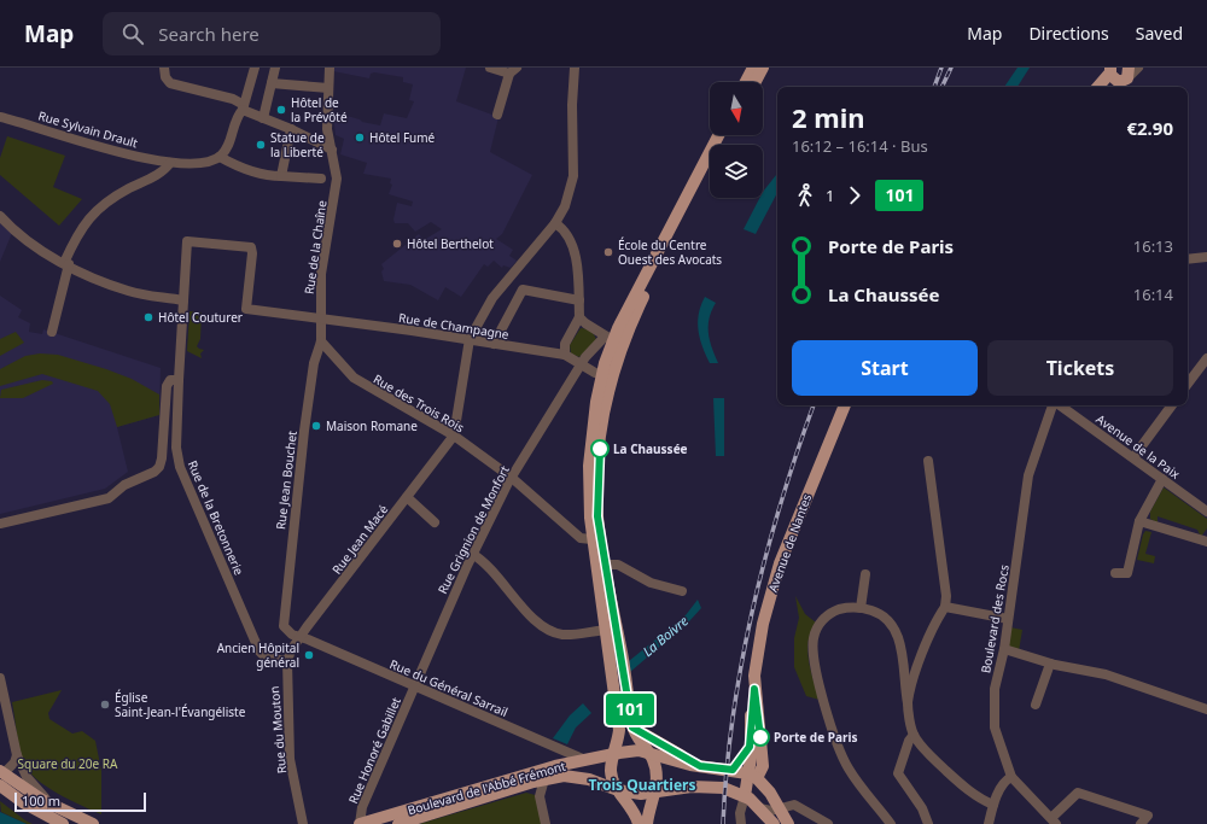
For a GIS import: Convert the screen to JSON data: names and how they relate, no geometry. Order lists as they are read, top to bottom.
{
  "streets": {
    "main road": ["Avenue de Nantes", "Boulevard de l'Abbé Frémont"],
    "street": [
      "Rue Sylvain Drault",
      "Rue de la Chaîne",
      "Rue de Champagne",
      "Rue des Trois Rois",
      "Avenue de la Paix",
      "Rue Jean Bouchet",
      "Rue de la Bretonnerie",
      "Rue Grignion de Monfort",
      "Rue Jean Macé",
      "Boulevard des Rocs",
      "Rue du Général Sarrail",
      "Rue du Mouton",
      "Rue Honoré Gabillet"
    ]
  },
  "crossings": [
    ["Rue de la Chaîne", "Rue de Champagne"],
    ["Rue de la Chaîne", "Rue Jean Bouchet"],
    ["Rue de Champagne", "Rue Jean Bouchet"],
    ["Rue de Champagne", "Rue de la Bretonnerie"],
    ["Rue de Champagne", "Rue Grignion de Monfort"],
    ["Rue des Trois Rois", "Rue Jean Bouchet"],
    ["Rue des Trois Rois", "Rue Grignion de Monfort"],
    ["Rue des Trois Rois", "Rue Jean Macé"],
    ["Rue Jean Bouchet", "Rue Jean Macé"],
    ["Rue Jean Bouchet", "Rue du Général Sarrail"],
    ["Rue de la Bretonnerie", "Rue Jean Macé"],
    ["Rue de la Bretonnerie", "Rue du Mouton"],
    ["Rue Grignion de Monfort", "Rue du Général Sarrail"],
    ["Rue Grignion de Monfort", "Rue Honoré Gabillet"],
    ["Rue Jean Macé", "Rue du Général Sarrail"],
    ["Rue Jean Macé", "Rue du Mouton"],
    ["Rue du Général Sarrail", "Rue Honoré Gabillet"],
    ["Rue du Général Sarrail", "Boulevard de l'Abbé Frémont"],
    ["Rue Honoré Gabillet", "Boulevard de l'Abbé Frémont"]
  ],
  "districts": ["Trois Quartiers"],
  "water": ["La Boivre"],
  "parks": ["Square du 20e RA"],
  "places": [
    "Hôtel de la Prévôté",
    "Hôtel Fumé",
    "Statue de la Liberté",
    "Hôtel Berthelot",
    "École du Centre Ouest des Avocats",
    "Hôtel Couturer",
    "Maison Romane",
    "La Chaussée",
    "Ancien Hôpital général",
    "Église Saint-Jean-l'Évangéliste",
    "Porte de Paris"
  ],
  "lines": ["bus line 101"],
  "scale_bar": "100 m",
  "north": "bottom",
  "page": {
    "header": "Map",
    "search": "Search here",
    "nav": ["Map", "Directions", "Saved"],
    "on_map": "101",
    "heading": ["2 min", "16:12 – 16:14 · Bus", "€2.90"],
    "legs": ["1", "101"],
    "list": [
      {
        "name": "Porte de Paris",
        "value": "16:13"
      },
      {
        "name": "La Chaussée",
        "value": "16:14"
      }
    ],
    "buttons": ["Start", "Tickets"],
    "scale": "100 m"
  }
}
